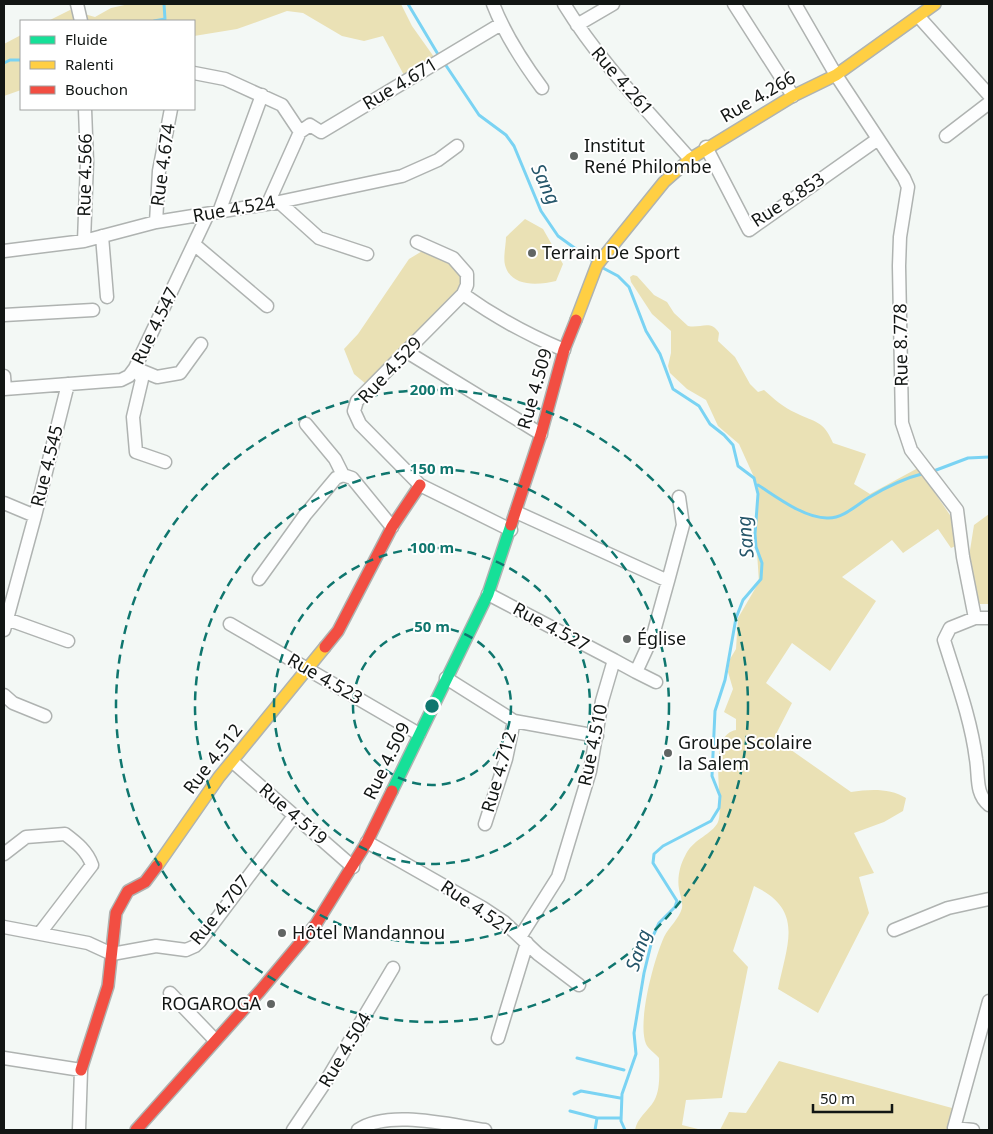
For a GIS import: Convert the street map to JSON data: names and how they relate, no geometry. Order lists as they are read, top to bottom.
{
  "streets": {
    "street": [
      "Rue 4.261",
      "Rue 4.671",
      "Rue 4.266",
      "Rue 4.674",
      "Rue 4.566",
      "Rue 8.853",
      "Rue 4.524",
      "Rue 4.547",
      "Rue 8.778",
      "Rue 4.529",
      "Rue 4.509",
      "Rue 4.545",
      "Rue 4.527",
      "Rue 4.523",
      "Rue 4.510",
      "Rue 4.512",
      "Rue 4.712",
      "Rue 4.519",
      "Rue 4.521",
      "Rue 4.707",
      "Rue 4.504"
    ]
  },
  "crossings": [
    ["Rue 4.261", "Rue 4.266"],
    ["Rue 4.266", "Rue 8.853"],
    ["Rue 4.266", "Rue 8.778"],
    ["Rue 4.266", "Rue 4.509"],
    ["Rue 4.674", "Rue 4.524"],
    ["Rue 4.566", "Rue 4.524"],
    ["Rue 8.853", "Rue 8.778"],
    ["Rue 4.524", "Rue 4.547"],
    ["Rue 4.547", "Rue 4.545"],
    ["Rue 4.529", "Rue 4.509"],
    ["Rue 4.529", "Rue 4.512"],
    ["Rue 4.509", "Rue 4.527"],
    ["Rue 4.509", "Rue 4.523"],
    ["Rue 4.509", "Rue 4.519"],
    ["Rue 4.509", "Rue 4.521"],
    ["Rue 4.527", "Rue 4.510"],
    ["Rue 4.523", "Rue 4.512"],
    ["Rue 4.510", "Rue 4.521"],
    ["Rue 4.512", "Rue 4.519"],
    ["Rue 4.512", "Rue 4.707"],
    ["Rue 4.519", "Rue 4.707"]
  ],
  "water": ["Sang"],
  "places": [
    "Institut René Philombe",
    "Terrain De Sport",
    "Église",
    "Groupe Scolaire la Salem",
    "Hôtel Mandannou",
    "ROGAROGA"
  ],
  "legend": ["Fluide", "Ralenti", "Bouchon"],
  "scale_bar": "50 m",
  "rings": [
    "200 m",
    "150 m",
    "100 m",
    "50 m"
  ]
}
